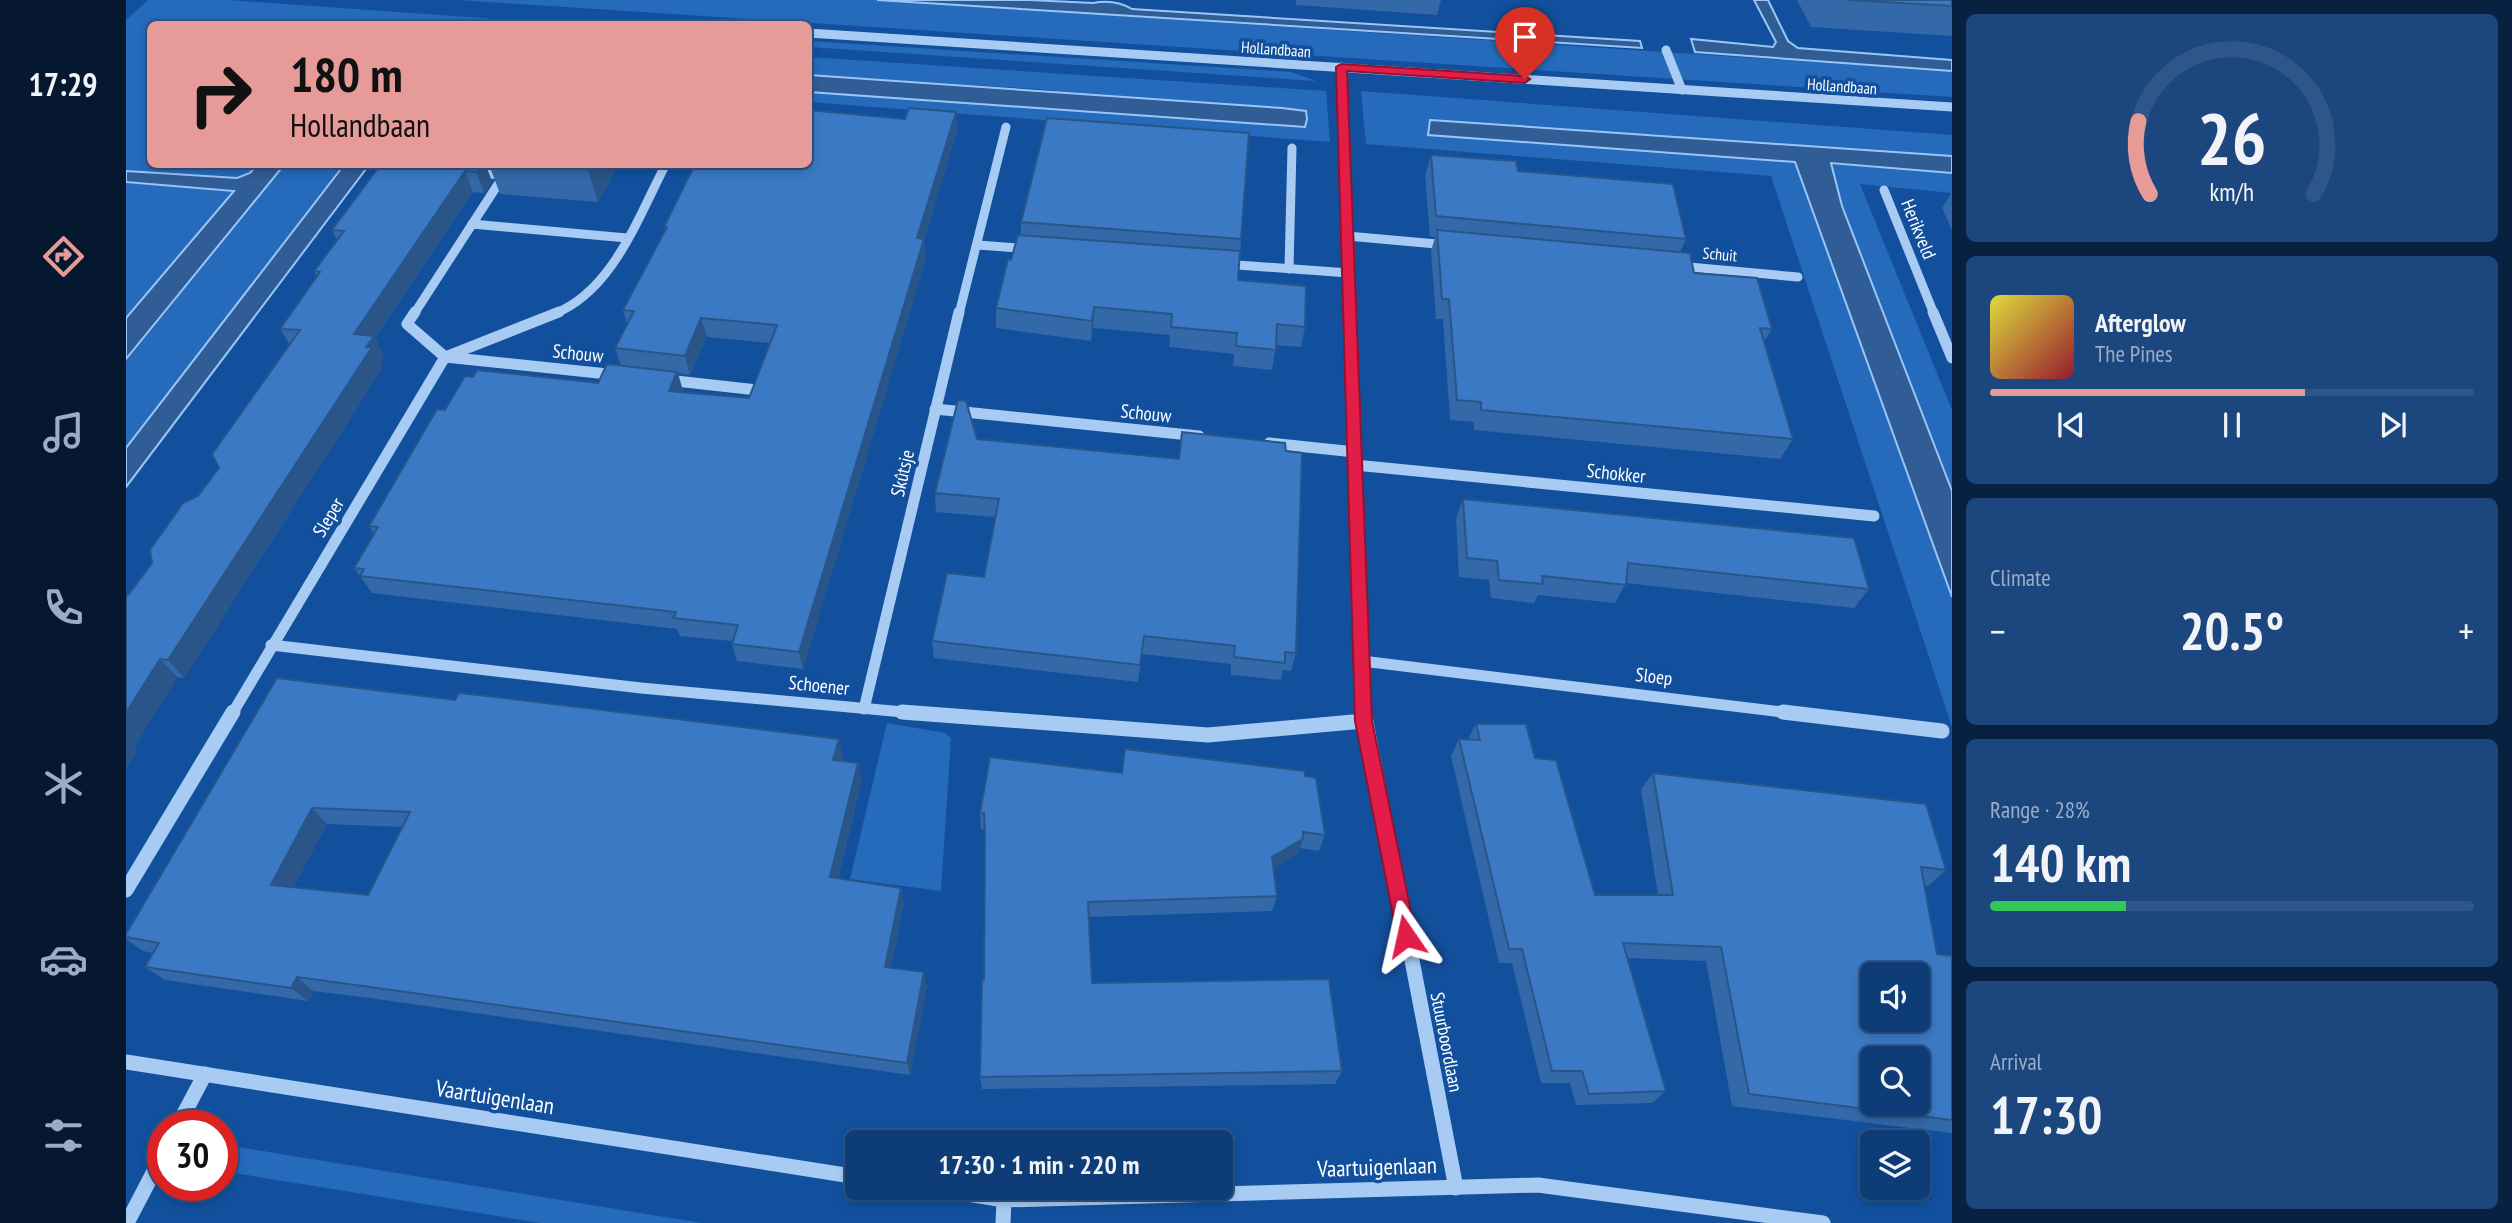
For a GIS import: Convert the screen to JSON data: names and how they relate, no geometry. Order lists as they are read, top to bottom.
{
  "streets": {
    "street": [
      "Hollandbaan",
      "Herikveld",
      "Schuit",
      "Schouw",
      "Skûtsje",
      "Schokker",
      "Sleper",
      "Sloep",
      "Schoener",
      "Stuurboordlaan",
      "Vaartuigenlaan"
    ]
  },
  "crossings": [
    ["Hollandbaan", "Stuurboordlaan"],
    ["Schouw", "Skûtsje"],
    ["Schouw", "Sleper"],
    ["Skûtsje", "Schoener"],
    ["Schokker", "Stuurboordlaan"],
    ["Sleper", "Schoener"],
    ["Sloep", "Stuurboordlaan"],
    ["Schoener", "Stuurboordlaan"],
    ["Stuurboordlaan", "Vaartuigenlaan"]
  ],
  "page": {
    "tabs": "17:29",
    "turn": ["180 m", "Hollandbaan"],
    "song": ["Afterglow", "The Pines"],
    "tile": [
      "Climate",
      ["Range · 28%", "140 km"],
      ["Arrival", "17:30"]
    ],
    "heat": ["−", "20.5°", "+"],
    "limit": "30",
    "trip": "17:30 · 1 min · 220 m",
    "gauge": ["26", "km/h"]
  }
}
